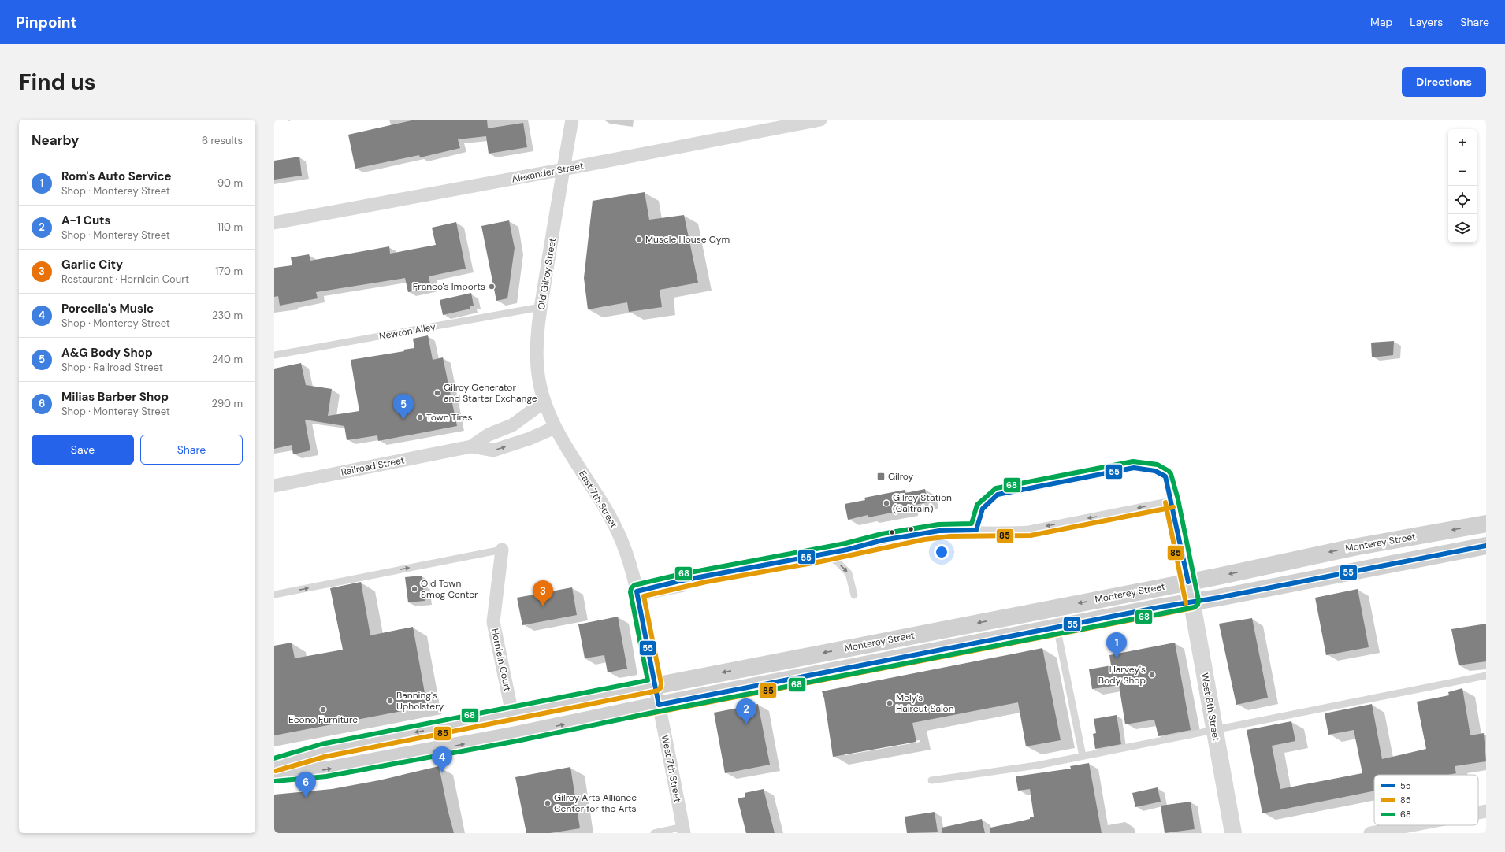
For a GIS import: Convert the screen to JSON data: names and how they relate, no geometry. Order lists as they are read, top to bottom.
{
  "streets": {
    "main road": ["Monterey Street"],
    "street": [
      "Alexander Street",
      "Old Gilroy Street",
      "Railroad Street",
      "East 7th Street",
      "Hornlein Court",
      "West 8th Street",
      "West 7th Street"
    ],
    "lane": ["Newton Alley"]
  },
  "crossings": [
    ["Alexander Street", "Old Gilroy Street"],
    ["Old Gilroy Street", "Newton Alley"],
    ["Old Gilroy Street", "Railroad Street"],
    ["Old Gilroy Street", "East 7th Street"],
    ["Railroad Street", "East 7th Street"],
    ["East 7th Street", "Monterey Street"],
    ["East 7th Street", "West 7th Street"],
    ["Monterey Street", "Hornlein Court"],
    ["Monterey Street", "West 8th Street"],
    ["Monterey Street", "West 7th Street"]
  ],
  "places": {
    "other": [
      "Muscle House Gym",
      "Franco's Imports",
      "Gilroy Generator and Starter Exchange",
      "Town Tires",
      "Gilroy Station (Caltrain)",
      "Old Town Smog Center",
      "Harvey's Body Shop",
      "Banning's Upholstery",
      "Mely’s Haircut Salon",
      "Econo Furniture",
      "Gilroy Arts Alliance Center for the Arts"
    ],
    "transit": ["Gilroy"]
  },
  "lines": ["transit line 68", "transit line 55", "transit line 85"],
  "legend": ["55", "85", "68"],
  "page": {
    "header": "Pinpoint",
    "nav": ["Map", "Layers", "Share"],
    "buttons": [
      "Directions",
      ["Save", "Share"]
    ],
    "title": "Find us",
    "heading": ["Nearby", "6 results"],
    "map_buttons": ["+", "−"],
    "list": [
      {
        "mark": "1",
        "name": "Rom's Auto Service",
        "note": "Shop · Monterey Street",
        "value": "90 m"
      },
      {
        "mark": "2",
        "name": "A-1 Cuts",
        "note": "Shop · Monterey Street",
        "value": "110 m"
      },
      {
        "mark": "3",
        "name": "Garlic City",
        "note": "Restaurant · Hornlein Court",
        "value": "170 m"
      },
      {
        "mark": "4",
        "name": "Porcella's Music",
        "note": "Shop · Monterey Street",
        "value": "230 m"
      },
      {
        "mark": "5",
        "name": "A&G Body Shop",
        "note": "Shop · Railroad Street",
        "value": "240 m"
      },
      {
        "mark": "6",
        "name": "Milias Barber Shop",
        "note": "Shop · Monterey Street",
        "value": "290 m"
      }
    ],
    "pins": [
      "5",
      "3",
      "1",
      "2",
      "4",
      "6"
    ]
  }
}
